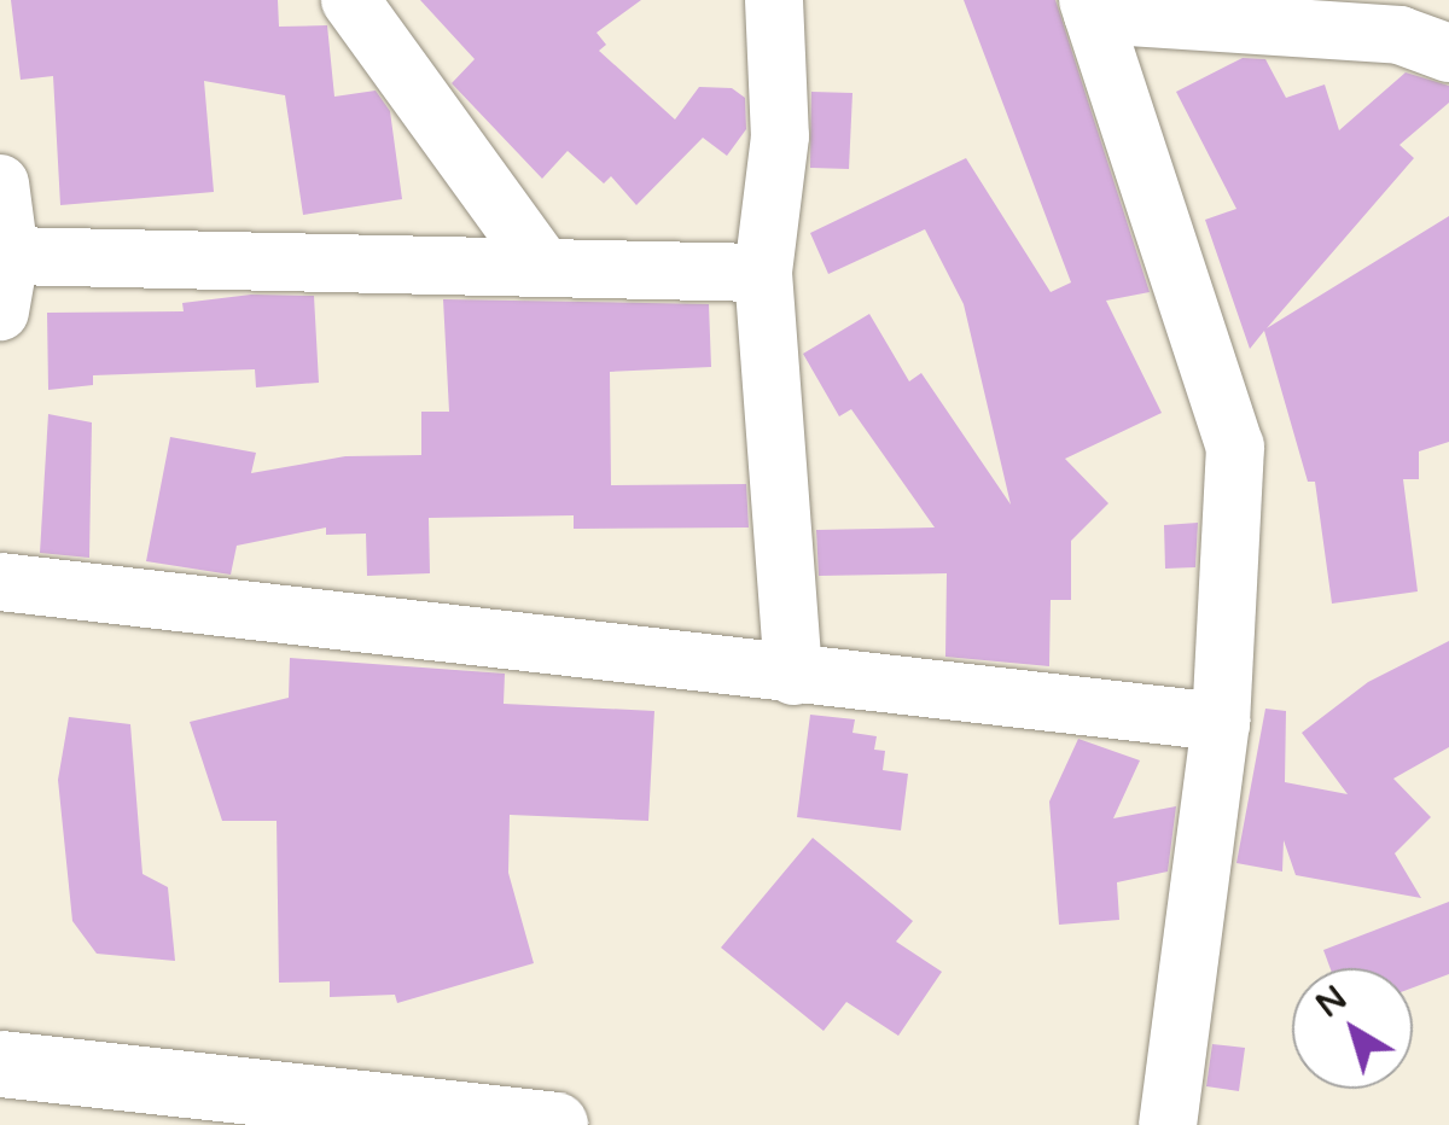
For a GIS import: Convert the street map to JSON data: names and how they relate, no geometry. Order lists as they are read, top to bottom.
{
  "north": "top left"
}
